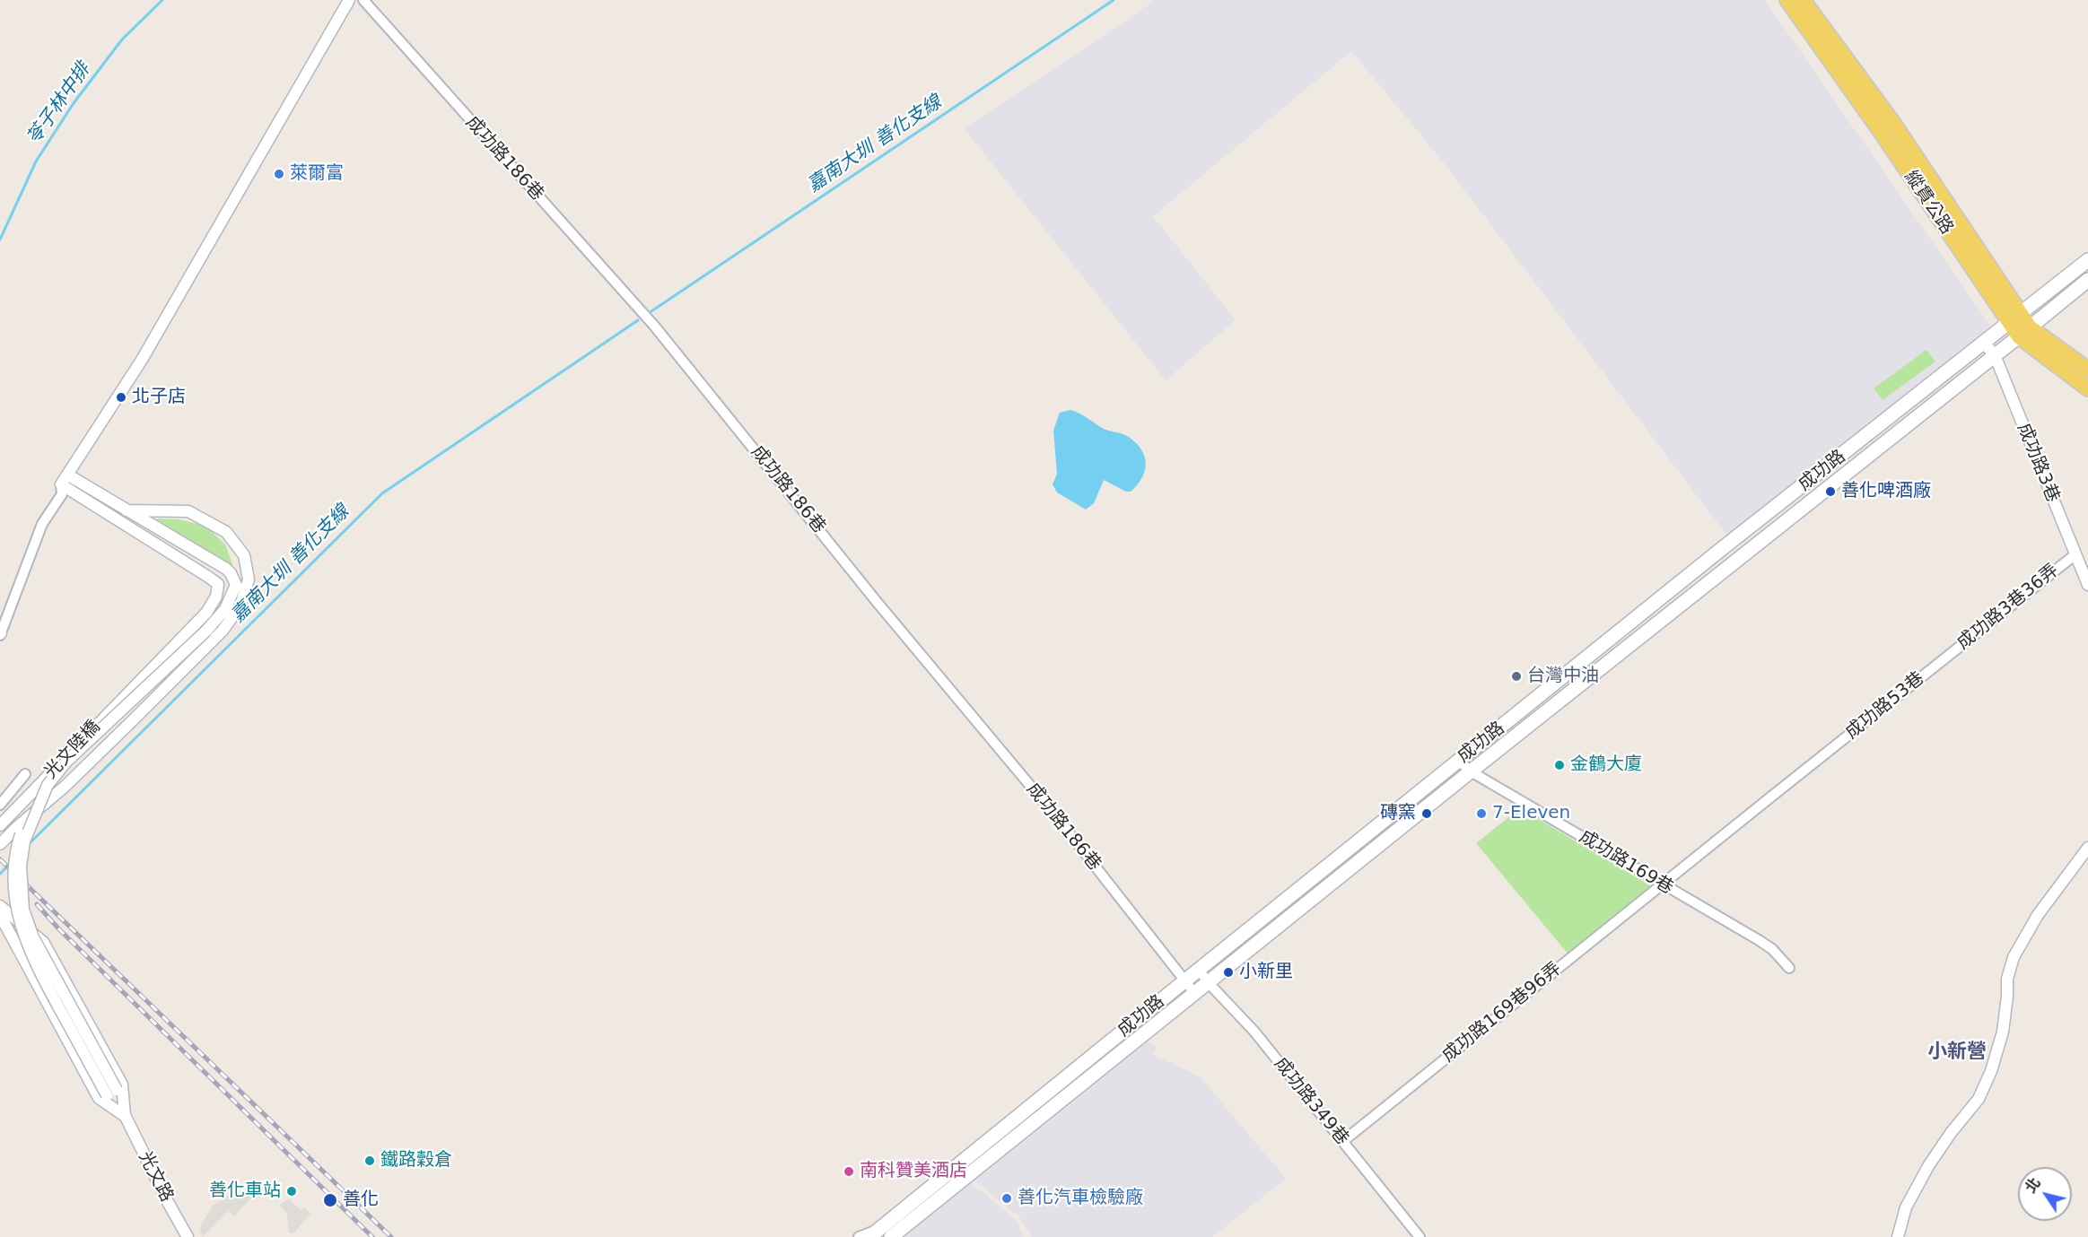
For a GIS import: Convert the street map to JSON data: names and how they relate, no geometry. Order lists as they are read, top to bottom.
{
  "streets": {
    "main road": ["縱貫公路", "成功路"],
    "street": [
      "成功路186巷",
      "成功路3巷",
      "成功路3巷36弄",
      "成功路53巷",
      "光文陸橋",
      "成功路169巷",
      "成功路169巷96弄",
      "成功路349巷",
      "光文路"
    ]
  },
  "crossings": [
    ["成功路186巷", "成功路"],
    ["縱貫公路", "成功路"],
    ["成功路3巷", "成功路"],
    ["成功路3巷", "成功路3巷36弄"],
    ["成功路", "成功路169巷"],
    ["成功路", "成功路349巷"],
    ["成功路3巷36弄", "成功路53巷"],
    ["成功路53巷", "成功路169巷"],
    ["成功路53巷", "成功路169巷96弄"],
    ["成功路169巷", "成功路169巷96弄"],
    ["成功路169巷96弄", "成功路349巷"]
  ],
  "districts": ["小新營"],
  "water": ["苓子林中排", "嘉南大圳 善化支線"],
  "places": [
    "萊爾富",
    "北子店",
    "善化啤酒廠",
    "台灣中油",
    "金鶴大廈",
    "磚窯",
    "7-Eleven",
    "小新里",
    "鐵路穀倉",
    "南科贊美酒店",
    "善化車站",
    "善化汽車檢驗廠",
    "善化"
  ],
  "north": "top left"
}
